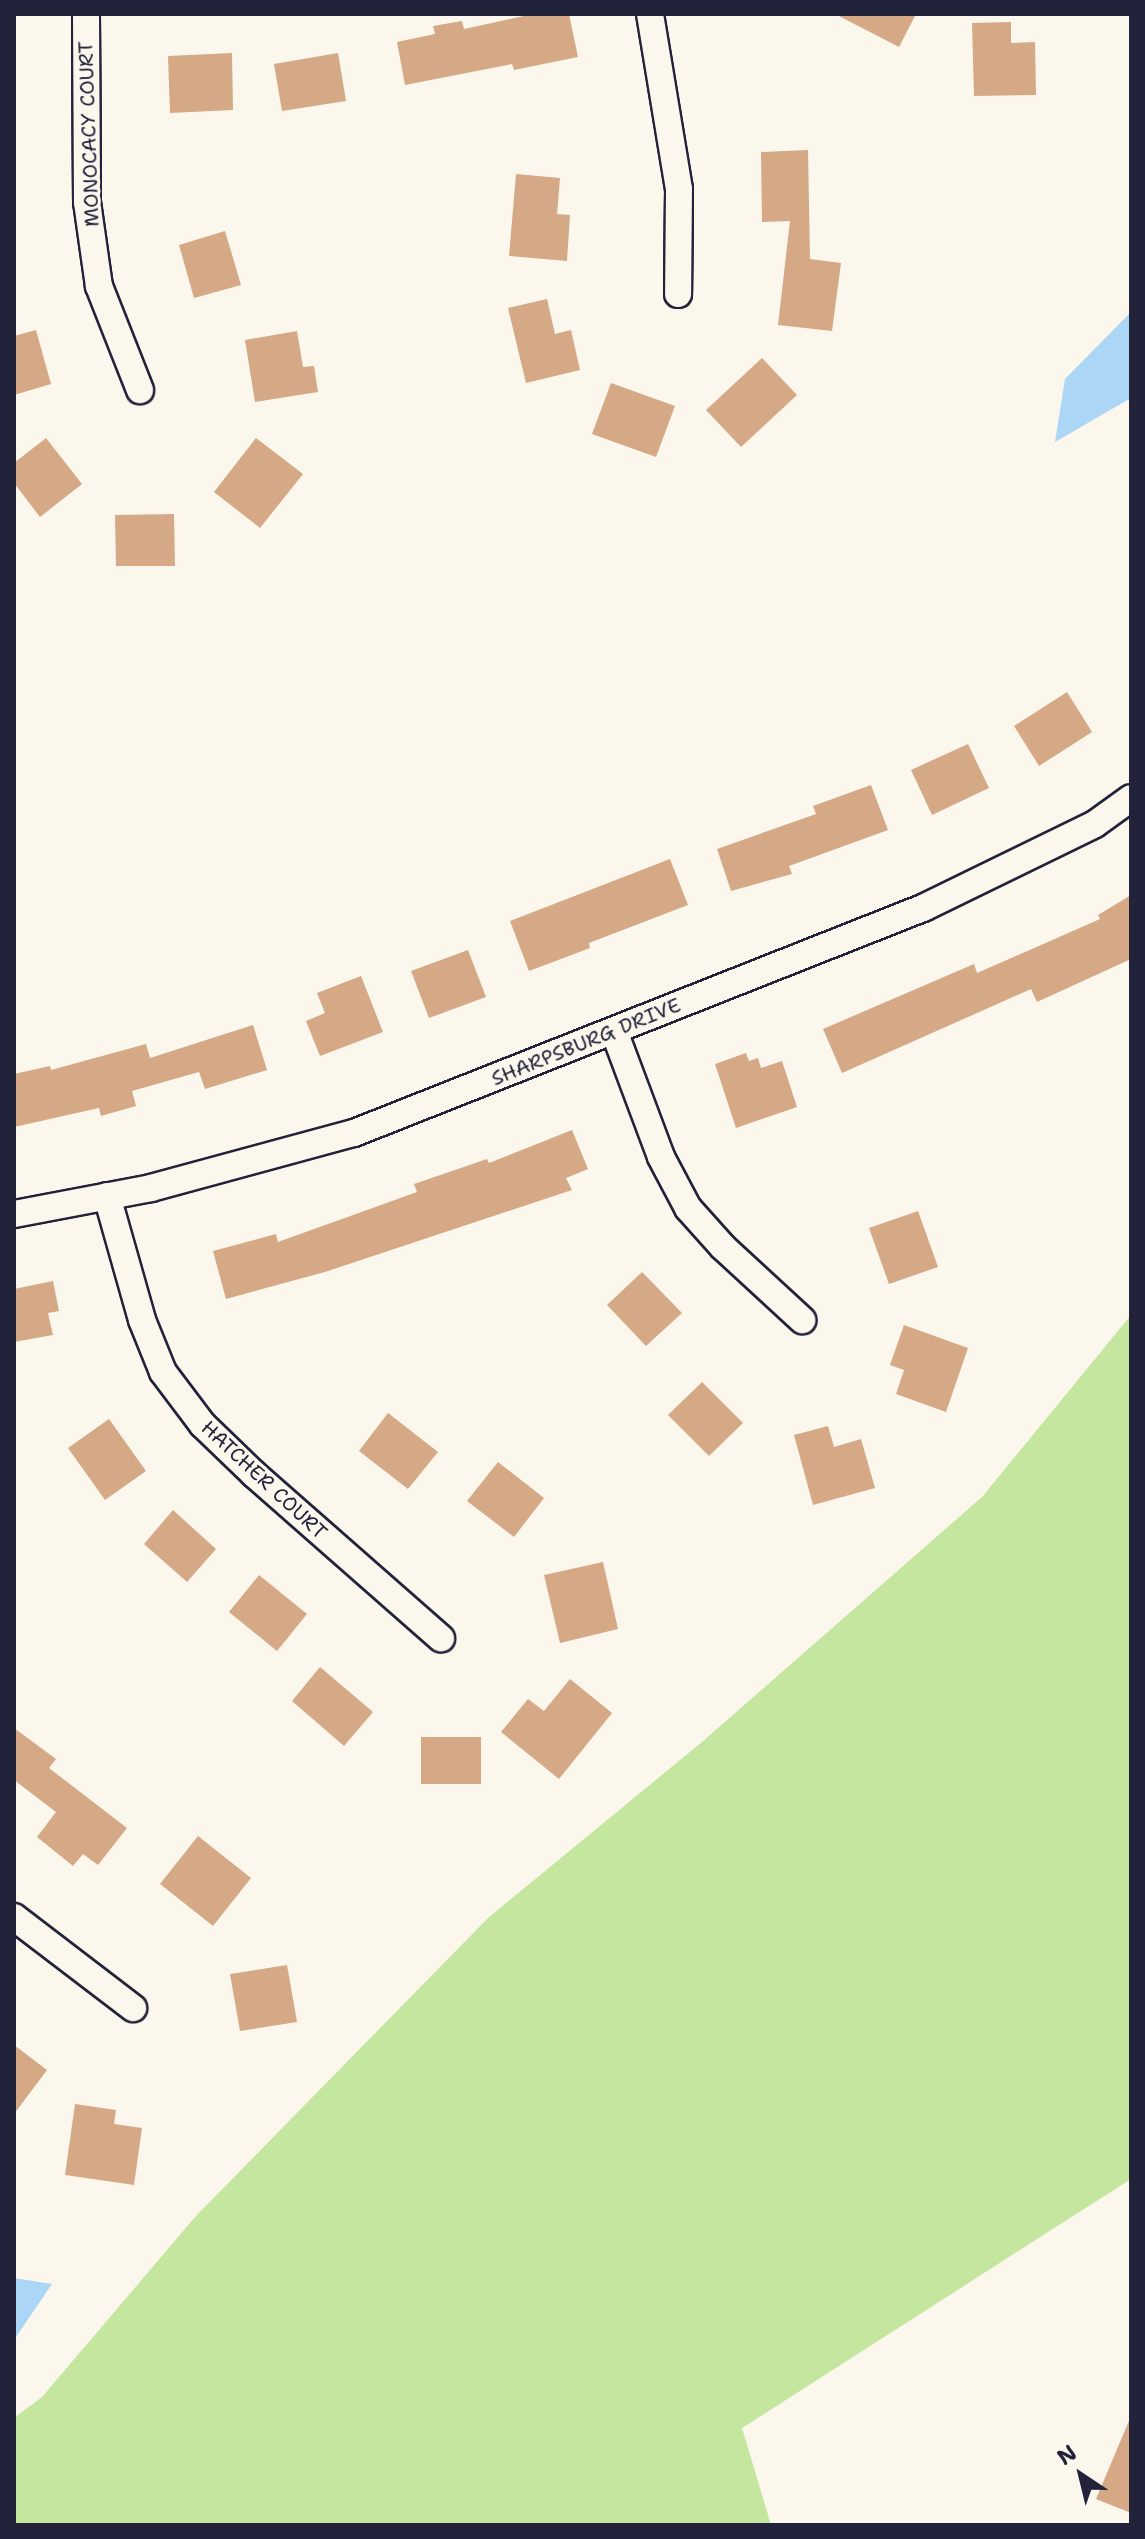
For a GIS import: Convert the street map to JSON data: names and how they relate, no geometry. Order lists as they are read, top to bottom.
{
  "streets": {
    "street": ["MONOCACY COURT", "SHARPSBURG DRIVE", "HATCHER COURT"]
  },
  "crossings": [
    ["SHARPSBURG DRIVE", "HATCHER COURT"]
  ],
  "north": "top left"
}
